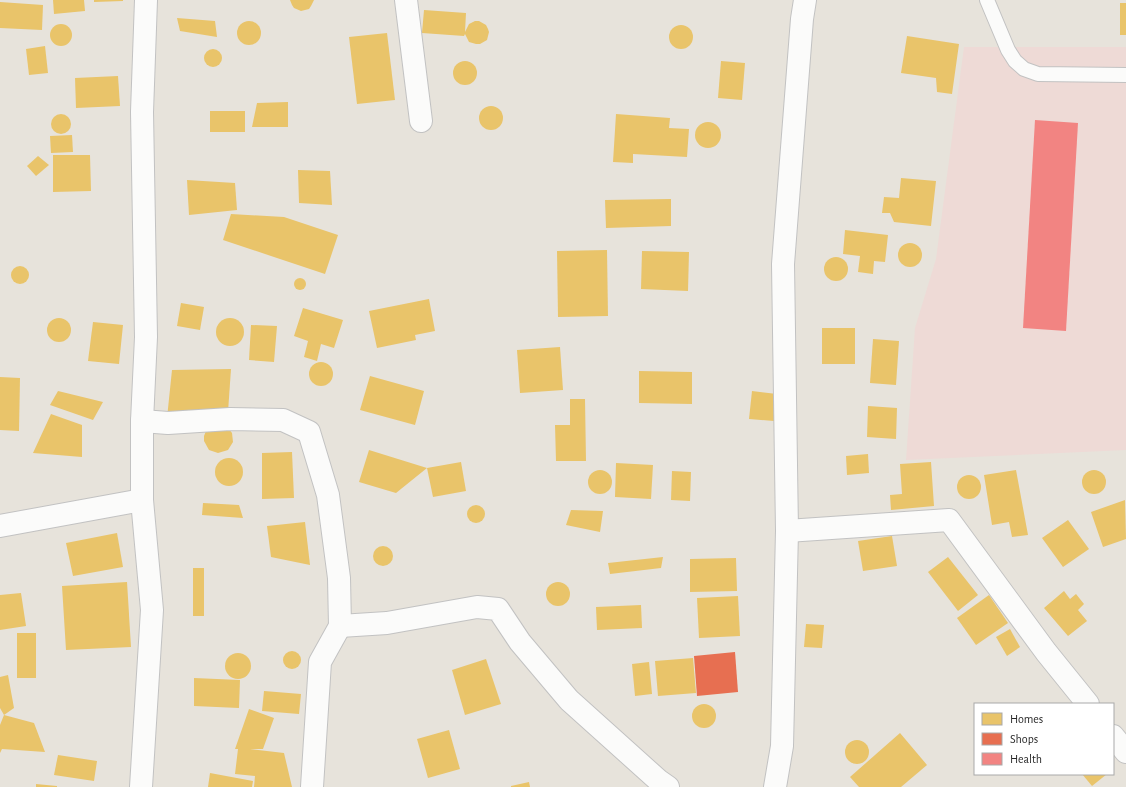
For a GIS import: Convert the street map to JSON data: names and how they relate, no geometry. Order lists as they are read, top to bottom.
{
  "legend": ["Homes", "Shops", "Health"]
}
